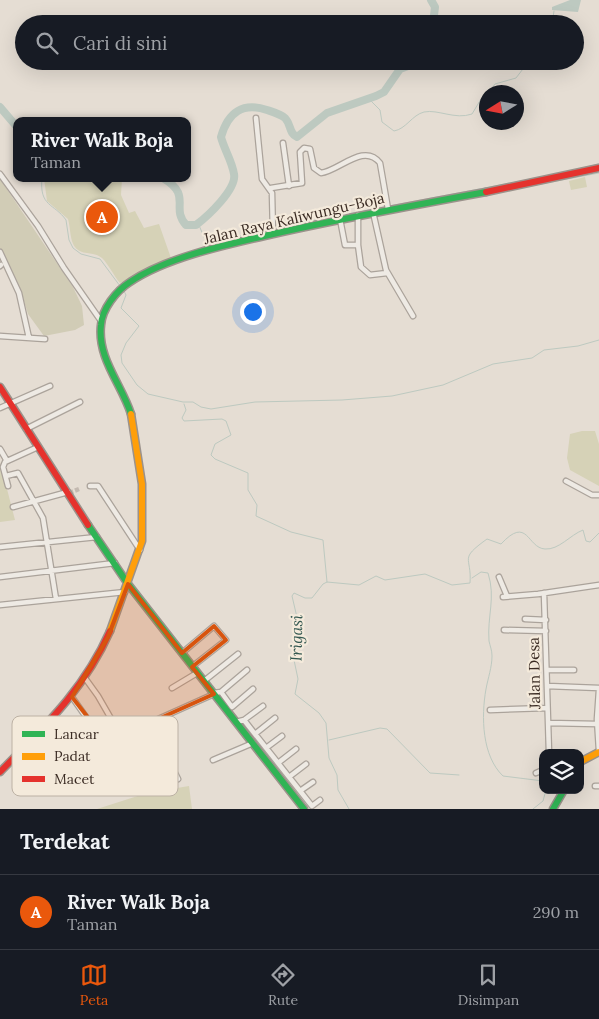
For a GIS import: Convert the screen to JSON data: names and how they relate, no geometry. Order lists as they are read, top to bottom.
{
  "streets": {
    "main road": ["Jalan Raya Kaliwungu-Boja"],
    "street": ["Jalan Desa"]
  },
  "water": ["Irigasi"],
  "legend": ["Lancar", "Padat", "Macet"],
  "north": "left",
  "page": {
    "search": "Cari di sini",
    "popup": ["River Walk Boja", "Taman"],
    "pins": "A",
    "heading": "Terdekat",
    "list": [
      {
        "mark": "A",
        "name": "River Walk Boja",
        "note": "Taman",
        "value": "290 m"
      }
    ],
    "nav": ["Peta", "Rute", "Disimpan"]
  }
}
